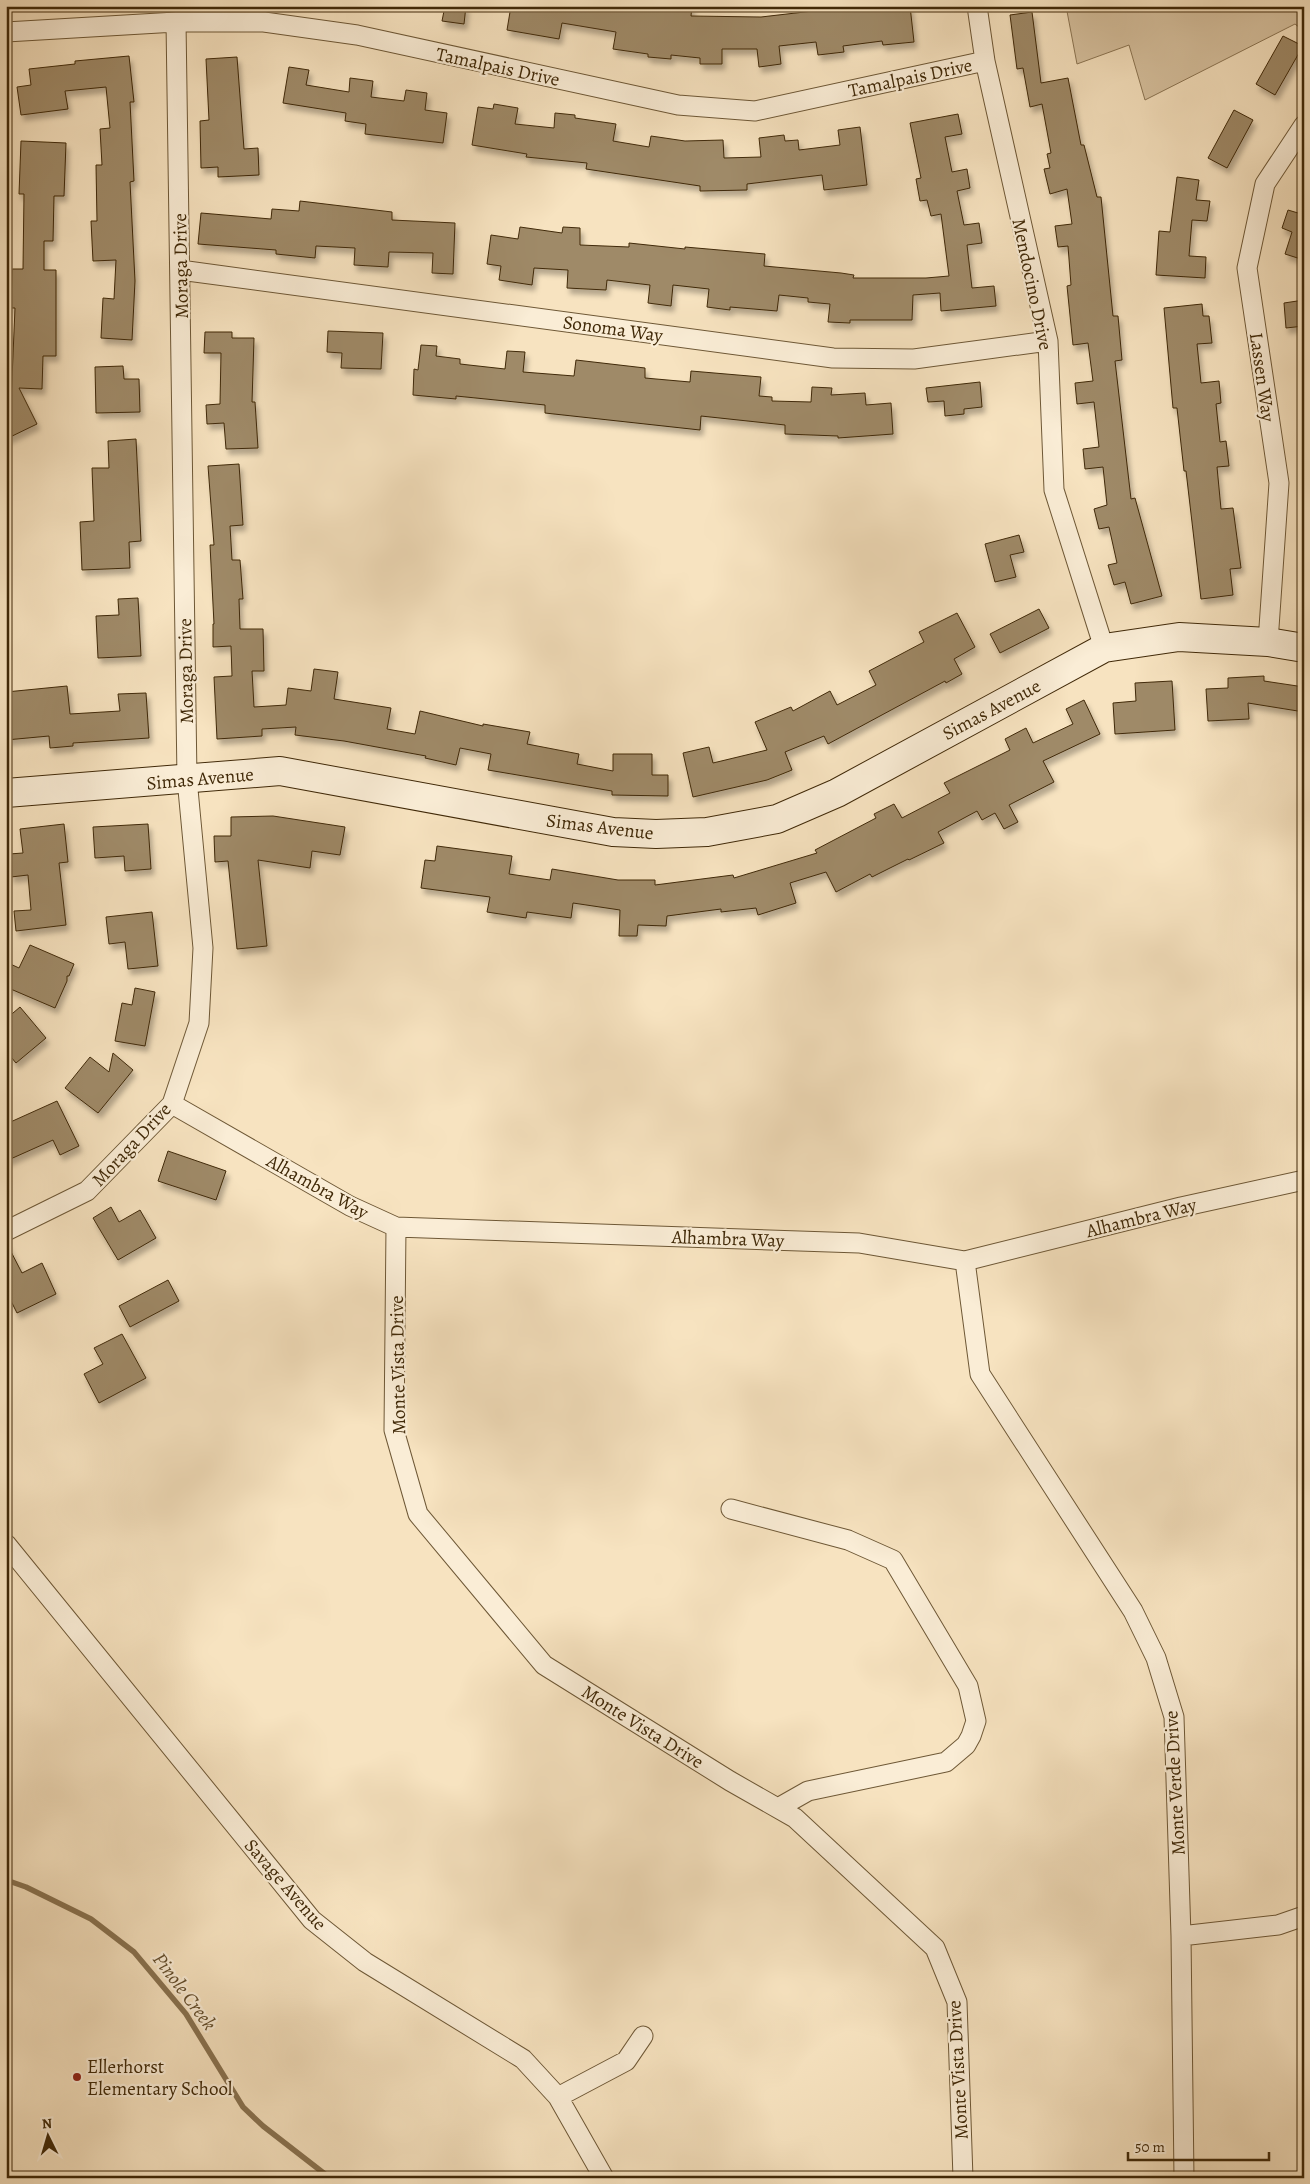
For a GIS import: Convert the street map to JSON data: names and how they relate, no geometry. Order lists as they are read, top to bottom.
{
  "streets": {
    "street": [
      "Tamalpais Drive",
      "Moraga Drive",
      "Mendocino Drive",
      "Sonoma Way",
      "Lassen Way",
      "Simas Avenue",
      "Alhambra Way",
      "Monte Vista Drive",
      "Monte Verde Drive",
      "Savage Avenue"
    ]
  },
  "crossings": [
    ["Tamalpais Drive", "Moraga Drive"],
    ["Tamalpais Drive", "Mendocino Drive"],
    ["Moraga Drive", "Sonoma Way"],
    ["Moraga Drive", "Simas Avenue"],
    ["Moraga Drive", "Alhambra Way"],
    ["Mendocino Drive", "Sonoma Way"],
    ["Mendocino Drive", "Simas Avenue"],
    ["Lassen Way", "Simas Avenue"],
    ["Alhambra Way", "Monte Vista Drive"],
    ["Alhambra Way", "Monte Verde Drive"]
  ],
  "water": ["Pinole Creek"],
  "places": ["Ellerhorst Elementary School"],
  "scale_bar": "50 m",
  "north": "top"
}
